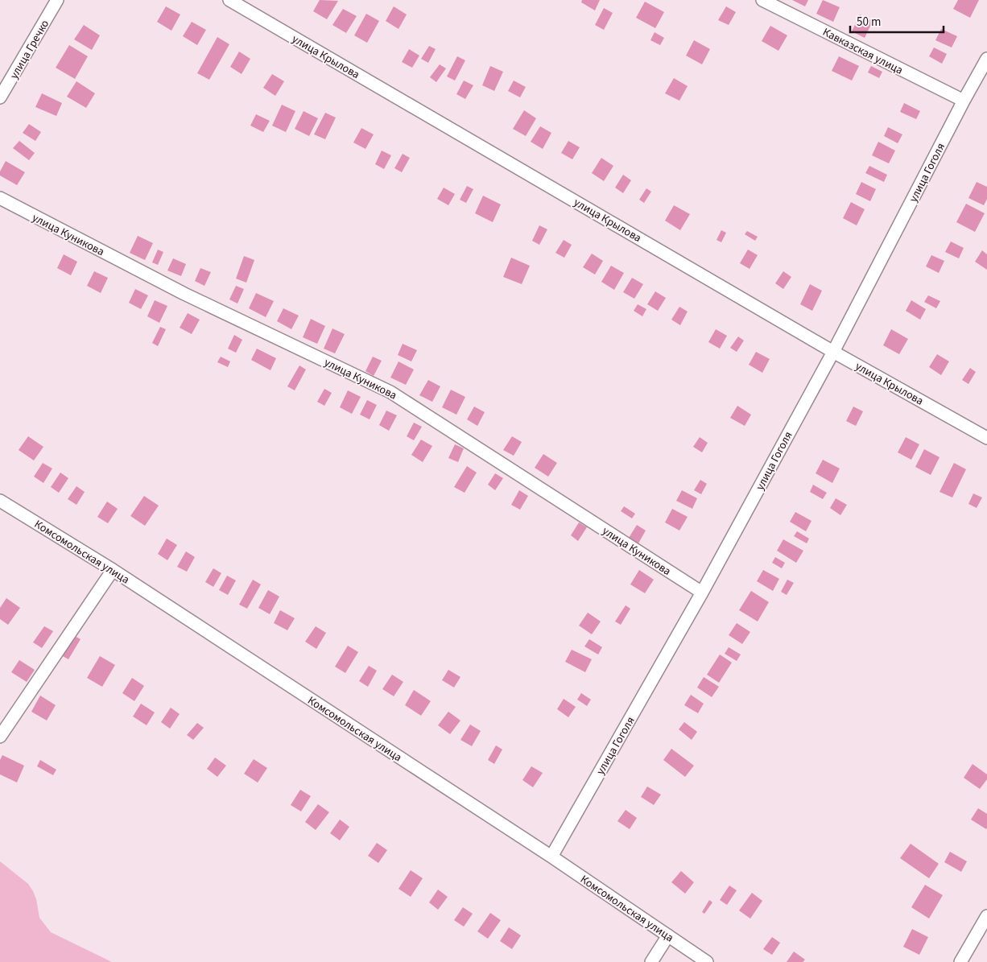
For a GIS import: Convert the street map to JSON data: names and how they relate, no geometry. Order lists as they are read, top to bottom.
{
  "streets": {
    "street": [
      "улица Гречко",
      "Кавказская улица",
      "улица Крылова",
      "улица Гоголя",
      "улица Куникова",
      "Комсомольская улица"
    ]
  },
  "crossings": [
    ["Кавказская улица", "улица Гоголя"],
    ["улица Крылова", "улица Гоголя"],
    ["улица Гоголя", "улица Куникова"],
    ["улица Гоголя", "Комсомольская улица"]
  ],
  "scale_bar": "50 m"
}
